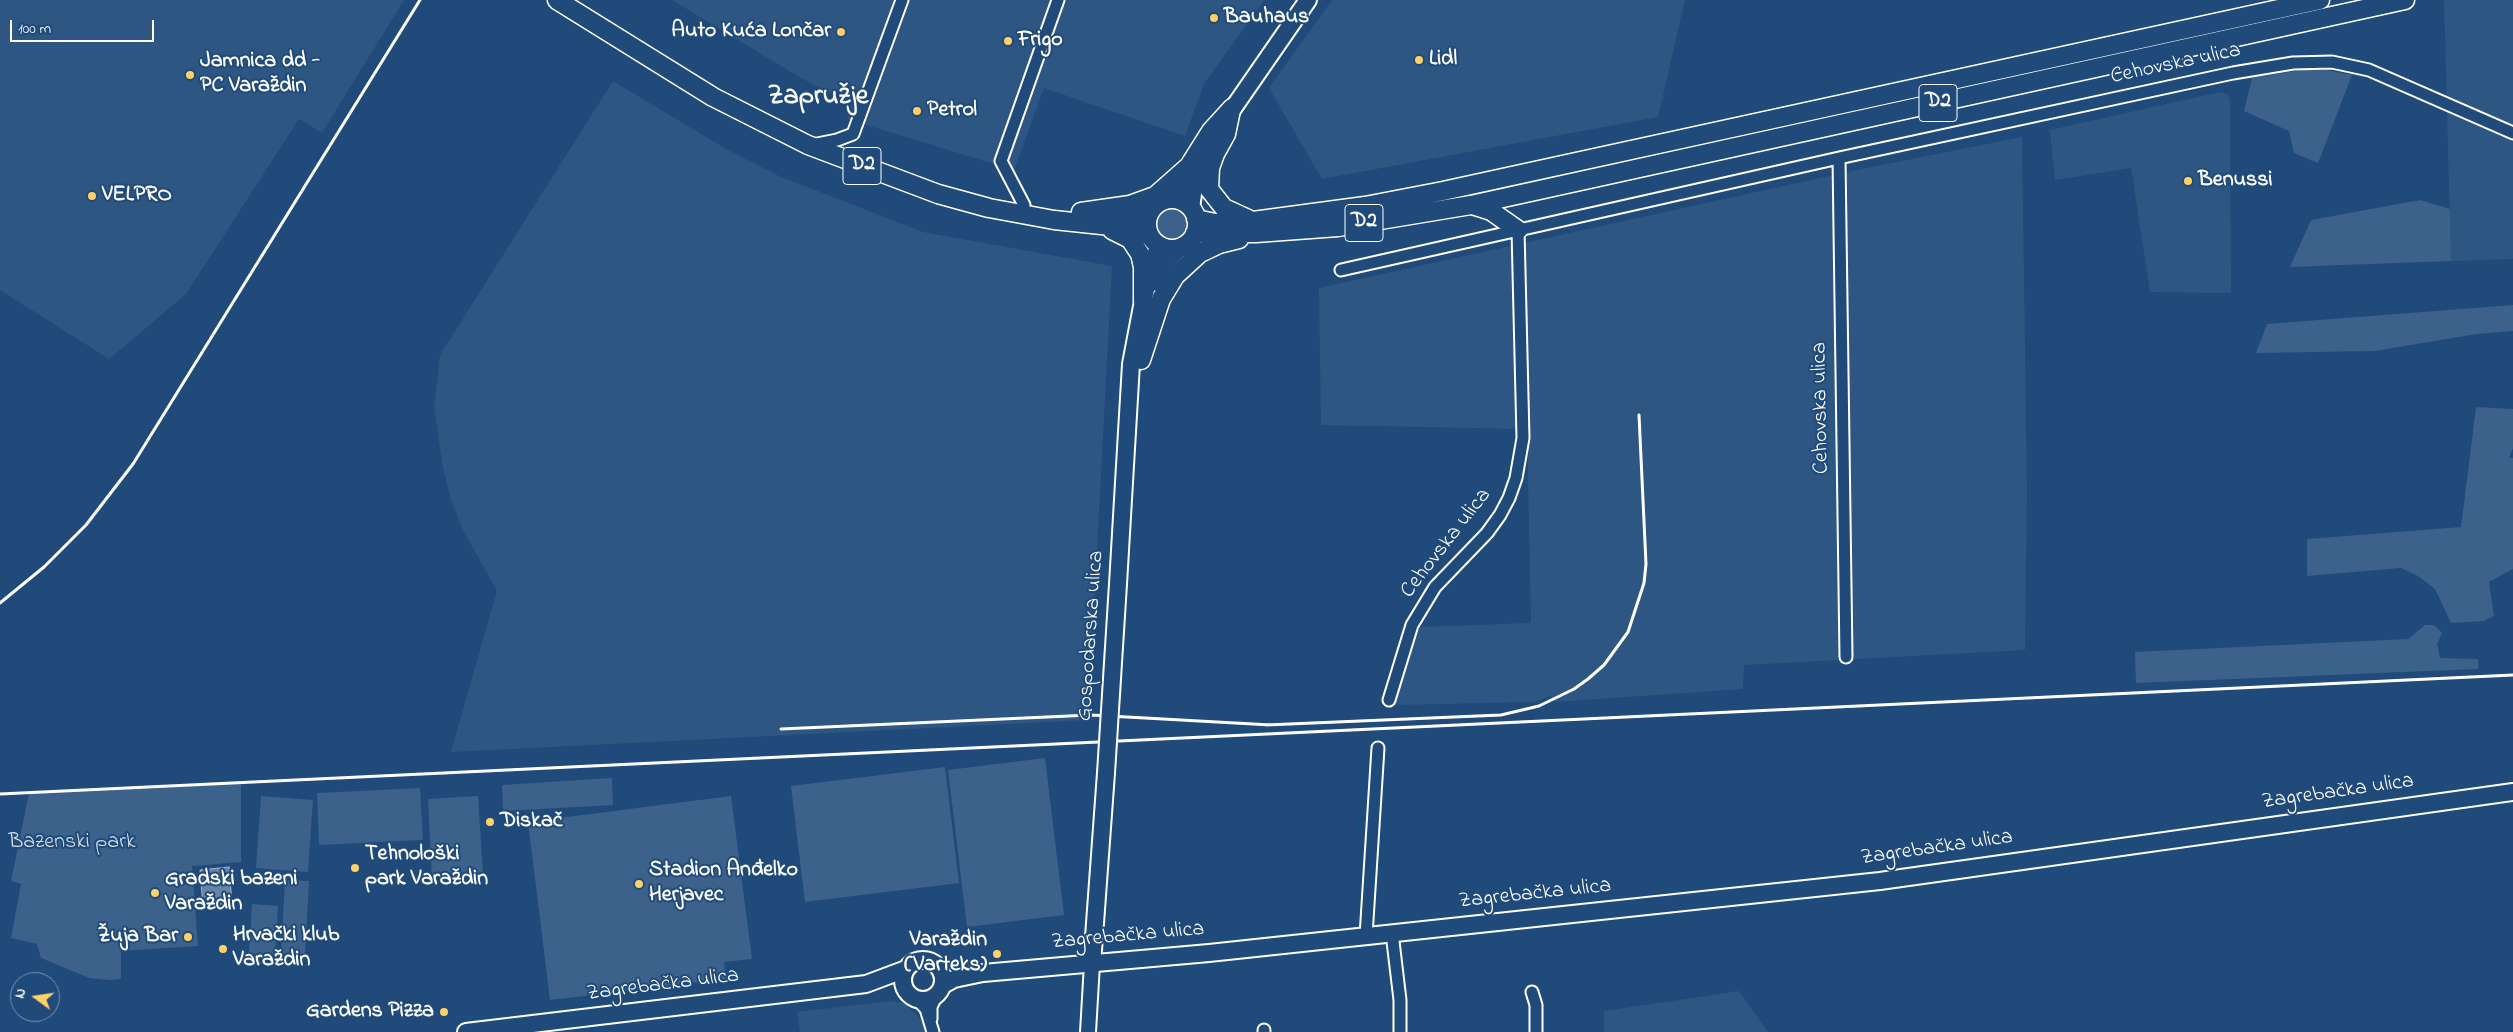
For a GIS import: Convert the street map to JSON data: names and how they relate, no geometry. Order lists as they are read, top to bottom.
{
  "streets": {
    "main road": ["D2", "Gospodarska ulica", "Zagrebačka ulica"],
    "street": ["Cehovska ulica"]
  },
  "crossings": [
    ["D2", "Gospodarska ulica"],
    ["Gospodarska ulica", "Zagrebačka ulica"]
  ],
  "districts": ["Zapružje"],
  "parks": ["Bazenski park"],
  "places": [
    "Bauhaus",
    "Auto Kuća Lončar",
    "Frigo",
    "Lidl",
    "Jamnica dd - PC Varaždin",
    "Petrol",
    "Benussi",
    "VELPRO",
    "Diskač",
    "Tehnološki park Varaždin",
    "Stadion Anđelko Herjavec",
    "Gradski bazeni Varaždin",
    "Žuja Bar",
    "Hrvački klub Varaždin",
    "Varaždin (Varteks)",
    "Gardens Pizza"
  ],
  "scale_bar": "100 m",
  "north": "left"
}
